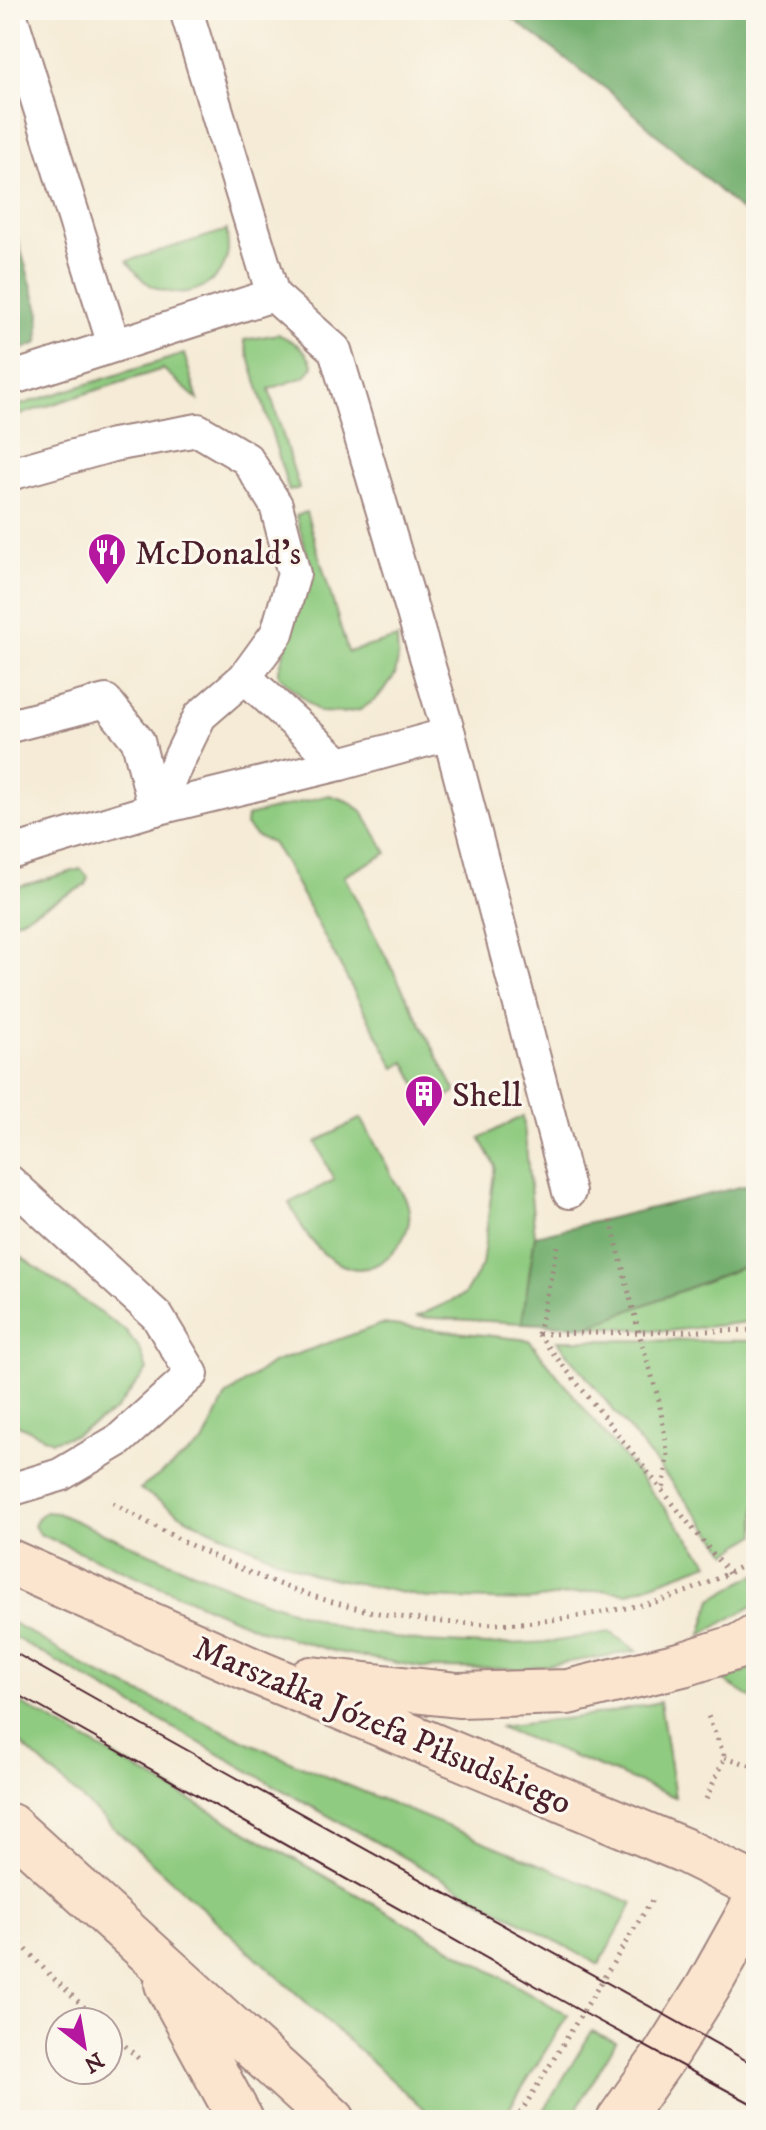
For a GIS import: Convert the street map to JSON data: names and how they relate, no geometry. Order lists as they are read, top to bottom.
{
  "streets": {
    "main road": ["Marszałka Józefa Piłsudskiego"]
  },
  "places": {
    "restaurant": ["McDonald's"],
    "building": ["Shell"]
  },
  "north": "bottom right"
}
